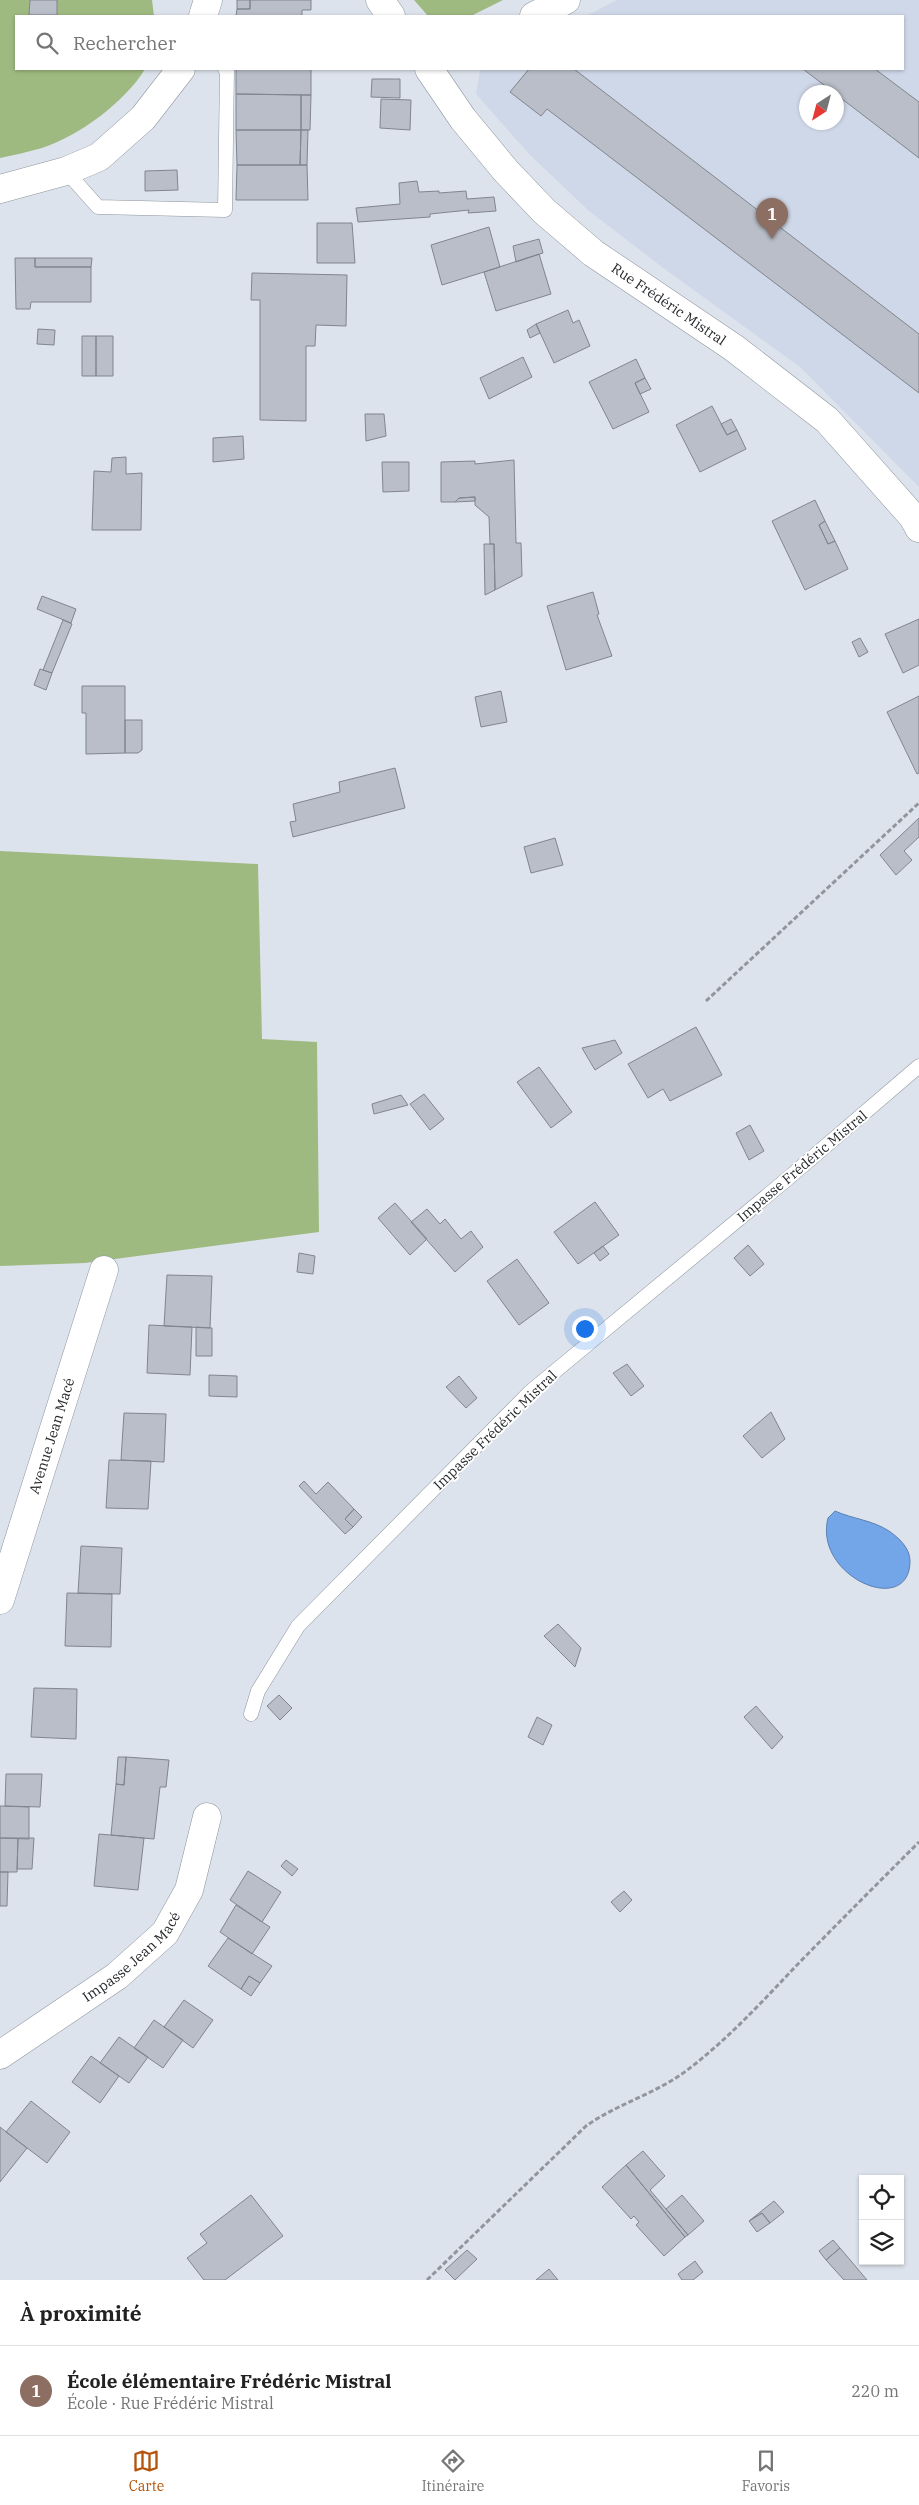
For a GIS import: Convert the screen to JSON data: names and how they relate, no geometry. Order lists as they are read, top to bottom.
{
  "streets": {
    "street": ["Rue Frédéric Mistral", "Avenue Jean Macé", "Impasse Jean Macé"],
    "lane": ["Impasse Frédéric Mistral"]
  },
  "north": "bottom left",
  "page": {
    "search": "Rechercher",
    "pins": "1",
    "heading": "À proximité",
    "list": [
      {
        "mark": "1",
        "name": "École élémentaire Frédéric Mistral",
        "note": "École · Rue Frédéric Mistral",
        "value": "220 m"
      }
    ],
    "nav": ["Carte", "Itinéraire", "Favoris"]
  }
}
